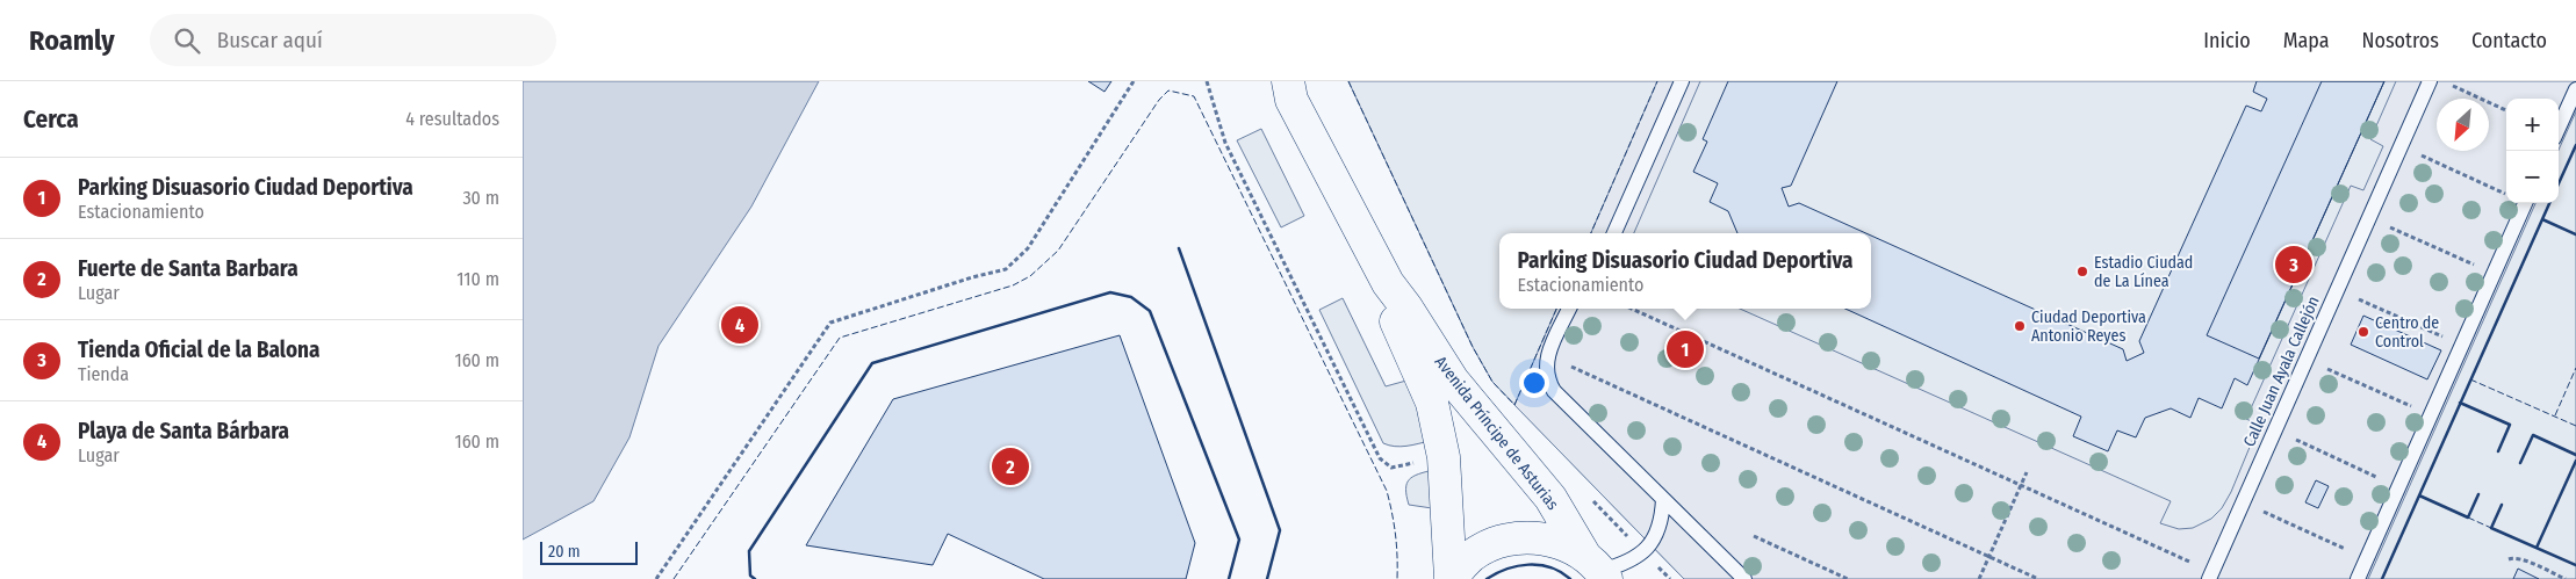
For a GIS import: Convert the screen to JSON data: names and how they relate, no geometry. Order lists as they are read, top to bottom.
{
  "streets": {
    "main road": ["Avenida Príncipe de Asturias"],
    "lane": ["Calle Juan Ayala Callejón"]
  },
  "places": ["Estadio Ciudad de La Línea", "Ciudad Deportiva Antonio Reyes", "Centro de Control"],
  "scale_bar": "20 m",
  "north": "bottom left",
  "page": {
    "header": "Roamly",
    "search": "Buscar aquí",
    "nav": [
      "Inicio",
      "Mapa",
      "Nosotros",
      "Contacto"
    ],
    "heading": ["Cerca", "4 resultados"],
    "map_buttons": ["+", "−"],
    "list": [
      {
        "mark": "1",
        "name": "Parking Disuasorio Ciudad Deportiva",
        "note": "Estacionamiento",
        "value": "30 m"
      },
      {
        "mark": "2",
        "name": "Fuerte de Santa Barbara",
        "note": "Lugar",
        "value": "110 m"
      },
      {
        "mark": "3",
        "name": "Tienda Oficial de la Balona",
        "note": "Tienda",
        "value": "160 m"
      },
      {
        "mark": "4",
        "name": "Playa de Santa Bárbara",
        "note": "Lugar",
        "value": "160 m"
      }
    ],
    "popup": ["Parking Disuasorio Ciudad Deportiva", "Estacionamiento"],
    "pins": [
      "3",
      "4",
      "1",
      "2"
    ],
    "scale": "20 m"
  }
}
